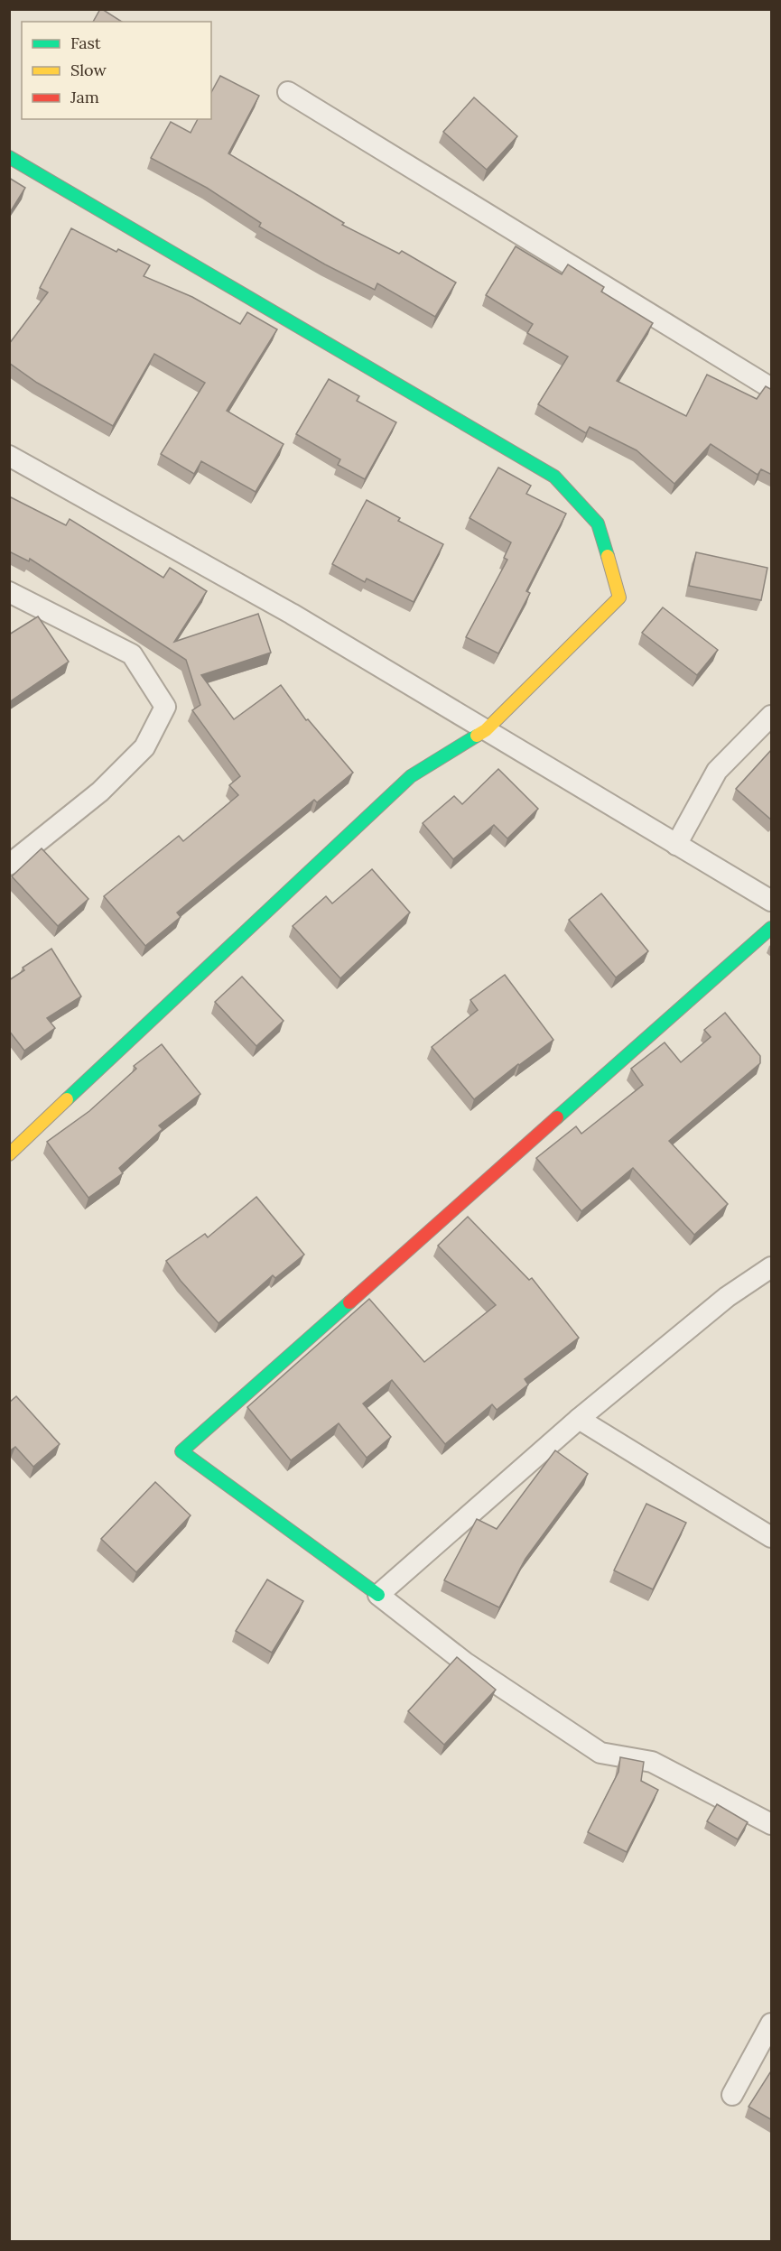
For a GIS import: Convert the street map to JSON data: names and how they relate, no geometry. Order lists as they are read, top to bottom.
{
  "legend": ["Fast", "Slow", "Jam"]
}
